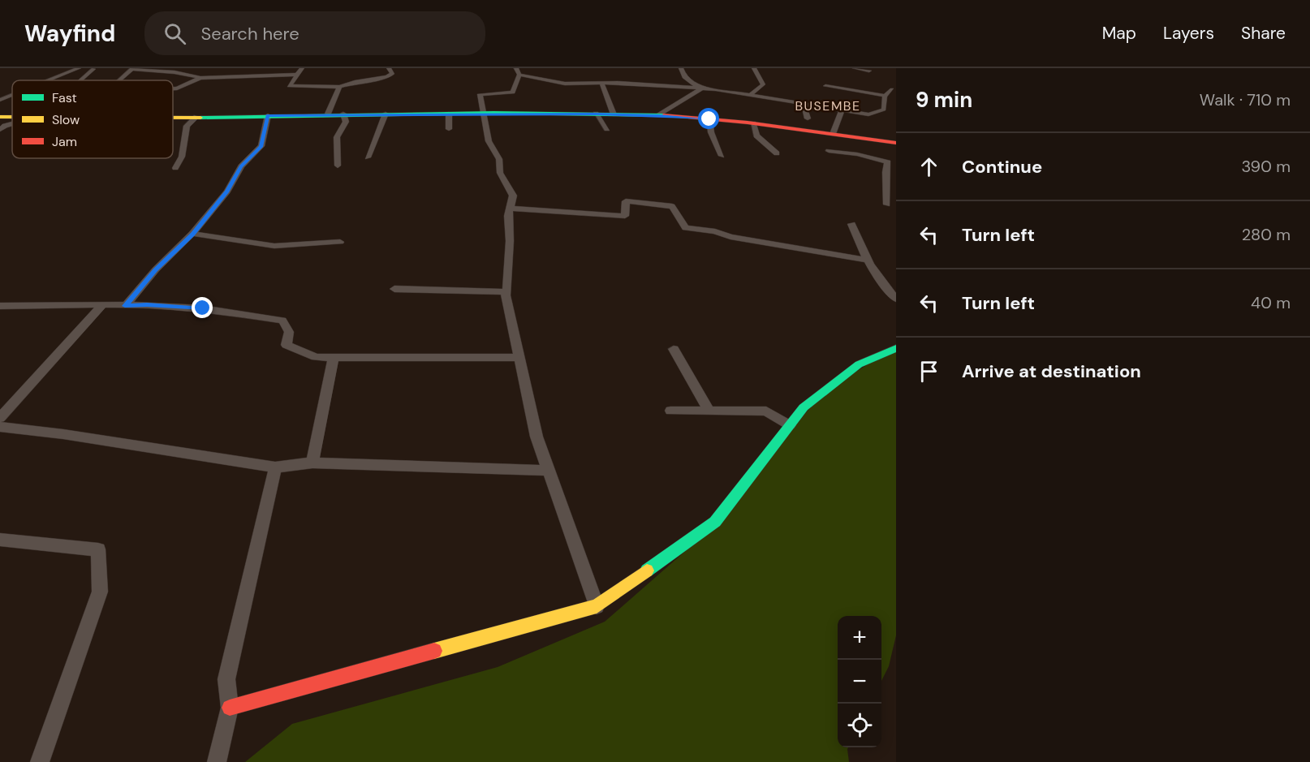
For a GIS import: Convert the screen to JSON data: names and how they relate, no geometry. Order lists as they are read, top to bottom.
{
  "districts": ["BUSEMBE"],
  "legend": ["Fast", "Slow", "Jam"],
  "page": {
    "header": "Wayfind",
    "search": "Search here",
    "nav": ["Map", "Layers", "Share"],
    "heading": ["9 min", "Walk · 710 m"],
    "list": [
      ["Continue", "390 m"],
      ["Turn left", "280 m"],
      ["Turn left", "40 m"],
      "Arrive at destination"
    ],
    "map_buttons": ["+", "−"]
  }
}
